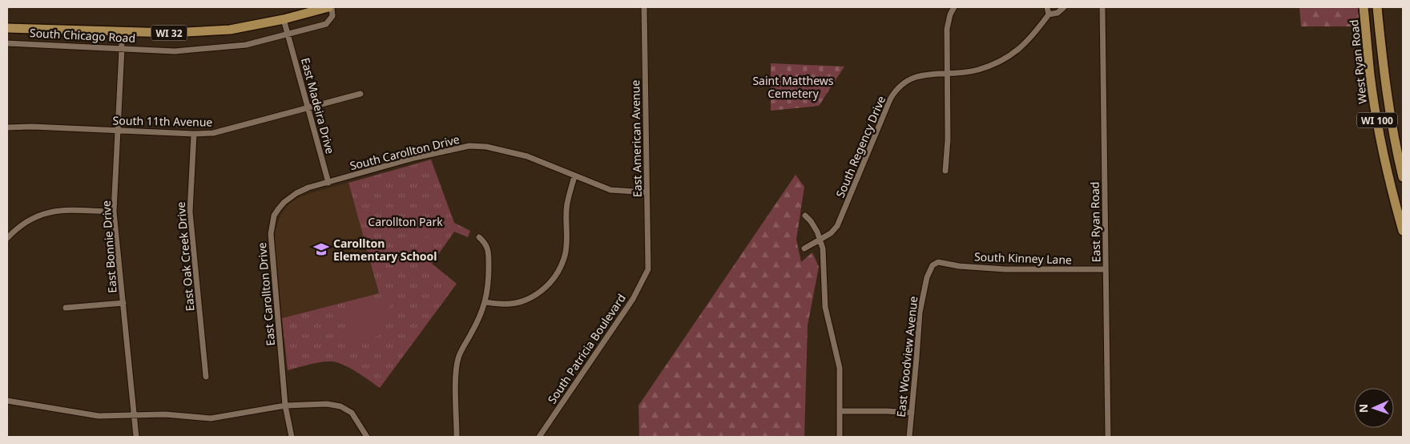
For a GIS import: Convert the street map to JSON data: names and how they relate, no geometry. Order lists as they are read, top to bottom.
{
  "streets": {
    "main road": [
      "WI 32",
      "South Chicago Road",
      "West Ryan Road",
      "WI 100"
    ],
    "street": [
      "East Madeira Drive",
      "South 11th Avenue",
      "East American Avenue",
      "South Regency Drive",
      "South Carollton Drive",
      "East Ryan Road",
      "East Bonnie Drive",
      "East Oak Creek Drive",
      "South Kinney Lane",
      "East Carollton Drive",
      "South Patricia Boulevard",
      "East Woodview Avenue"
    ]
  },
  "crossings": [
    ["South Chicago Road", "East Madeira Drive"],
    ["South Chicago Road", "East Bonnie Drive"],
    ["East Madeira Drive", "South 11th Avenue"],
    ["East Madeira Drive", "South Carollton Drive"],
    ["East Madeira Drive", "East Carollton Drive"],
    ["South 11th Avenue", "East Bonnie Drive"],
    ["South 11th Avenue", "East Oak Creek Drive"],
    ["East American Avenue", "South Carollton Drive"],
    ["East American Avenue", "South Patricia Boulevard"],
    ["South Carollton Drive", "East Carollton Drive"],
    ["East Ryan Road", "South Kinney Lane"],
    ["South Kinney Lane", "East Woodview Avenue"]
  ],
  "parks": ["Saint Matthews Cemetery", "Carollton Park"],
  "places": {
    "school or university": ["Carollton Elementary School"]
  },
  "north": "left"
}
